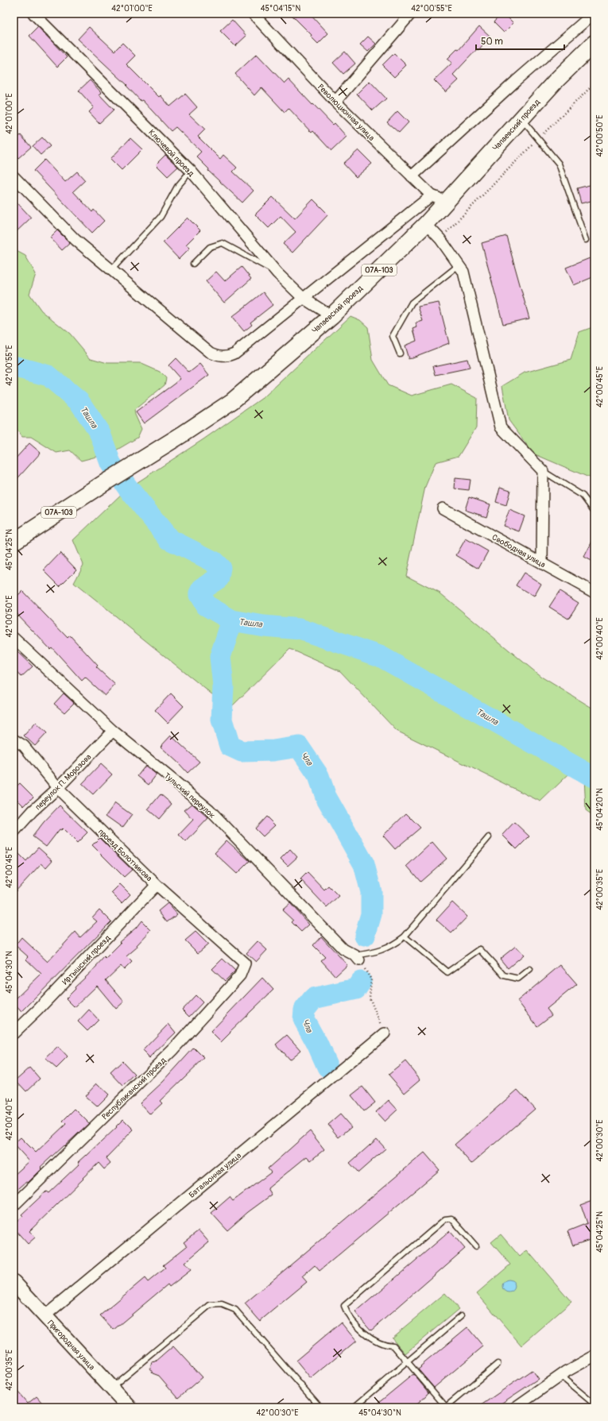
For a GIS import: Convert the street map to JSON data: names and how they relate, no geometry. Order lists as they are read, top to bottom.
{
  "streets": {
    "main road": ["Чапаевский проезд", "07А-103"],
    "street": [
      "Революционная улица",
      "Ключевой проезд",
      "Свободная улица",
      "переулок П. Морозова",
      "Тульский переулок",
      "проезд Болотникова",
      "Иртышский проезд",
      "Республиканский проезд",
      "Батальонная улица",
      "Пригородная улица"
    ]
  },
  "crossings": [
    ["Революционная улица", "Чапаевский проезд"],
    ["Чапаевский проезд", "Ключевой проезд"],
    ["переулок П. Морозова", "Тульский переулок"],
    ["переулок П. Морозова", "проезд Болотникова"],
    ["проезд Болотникова", "Иртышский проезд"],
    ["проезд Болотникова", "Республиканский проезд"],
    ["Батальонная улица", "Пригородная улица"]
  ],
  "water": ["Ташла", "Чла"],
  "scale_bar": "50 m",
  "coordinates": [
    "42°01'00\"E",
    "45°04'15\"N",
    "42°00'55\"E",
    "42°00'50\"E",
    "42°00'45\"E",
    "45°04'25\"N",
    "42°00'40\"E",
    "45°04'20\"N",
    "42°00'35\"E",
    "45°04'30\"N",
    "42°00'30\"E"
  ]
}
